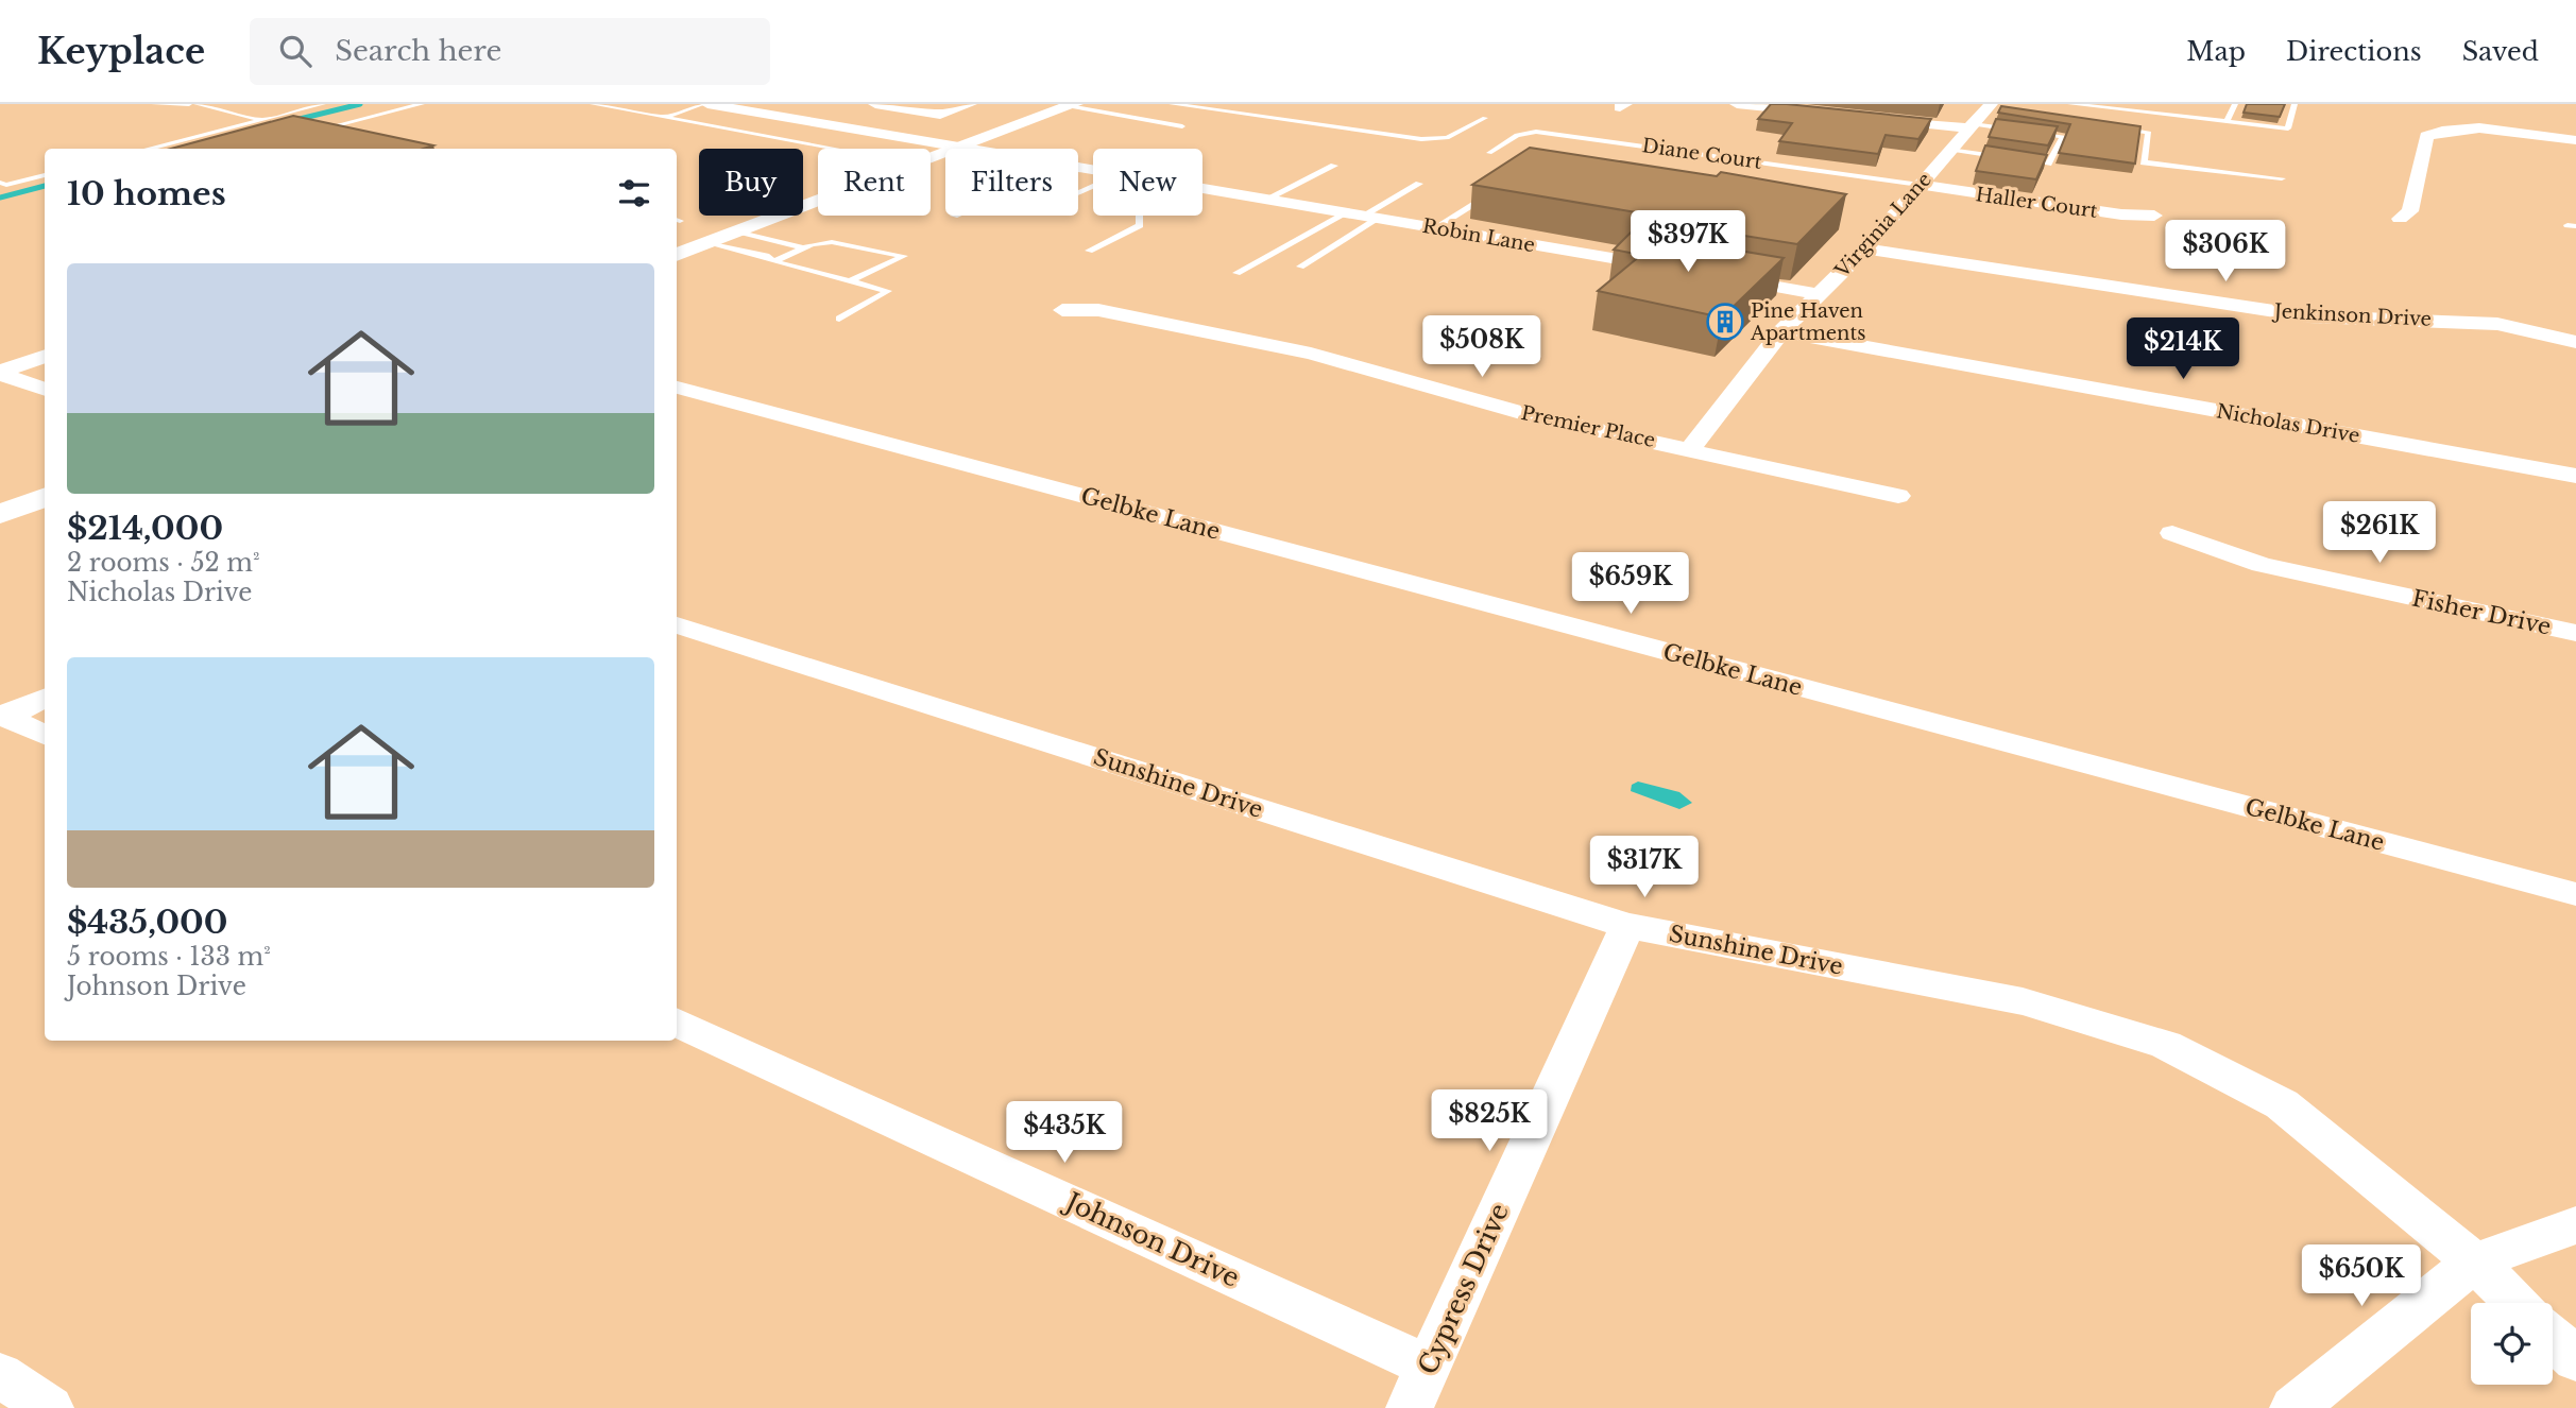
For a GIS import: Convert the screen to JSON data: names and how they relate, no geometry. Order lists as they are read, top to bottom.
{
  "streets": {
    "street": [
      "Haller Court",
      "Virginia Lane",
      "Robin Lane",
      "Jenkinson Drive",
      "Nicholas Drive",
      "Premier Place",
      "Gelbke Lane",
      "Fisher Drive",
      "Sunshine Drive",
      "Johnson Drive",
      "Cypress Drive"
    ],
    "lane": ["Diane Court"]
  },
  "crossings": [
    ["Diane Court", "Haller Court"],
    ["Diane Court", "Virginia Lane"],
    ["Haller Court", "Virginia Lane"],
    ["Virginia Lane", "Jenkinson Drive"],
    ["Virginia Lane", "Nicholas Drive"],
    ["Virginia Lane", "Premier Place"],
    ["Sunshine Drive", "Cypress Drive"],
    ["Johnson Drive", "Cypress Drive"]
  ],
  "places": {
    "building": ["Pine Haven Apartments"]
  },
  "page": {
    "header": "Keyplace",
    "search": "Search here",
    "nav": ["Map", "Directions", "Saved"],
    "chip": [
      "Buy",
      "Rent",
      "Filters",
      "New"
    ],
    "heading": "10 homes",
    "price": [
      "$397K",
      "$306K",
      "$508K",
      "$214K",
      "$261K",
      "$659K",
      "$317K",
      "$825K",
      "$435K",
      "$650K"
    ],
    "list": [
      {
        "name": "$214,000",
        "note": "2 rooms · 52 m² · Nicholas Drive"
      },
      {
        "name": "$435,000",
        "note": "5 rooms · 133 m² · Johnson Drive"
      }
    ]
  }
}
